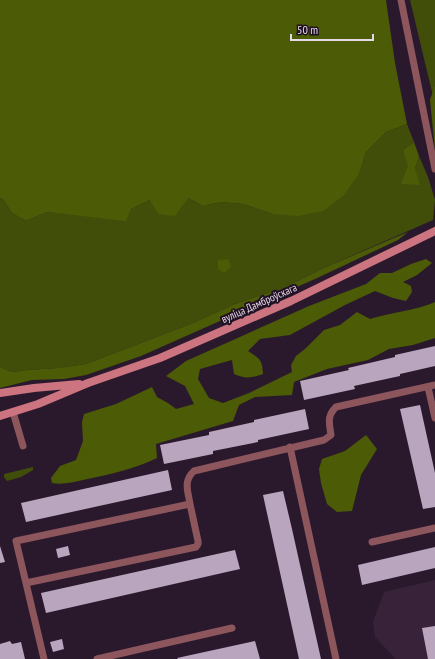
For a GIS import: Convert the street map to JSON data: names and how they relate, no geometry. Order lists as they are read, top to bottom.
{
  "streets": {
    "main road": ["вуліца Дамброўскага"]
  },
  "scale_bar": "50 m"
}
